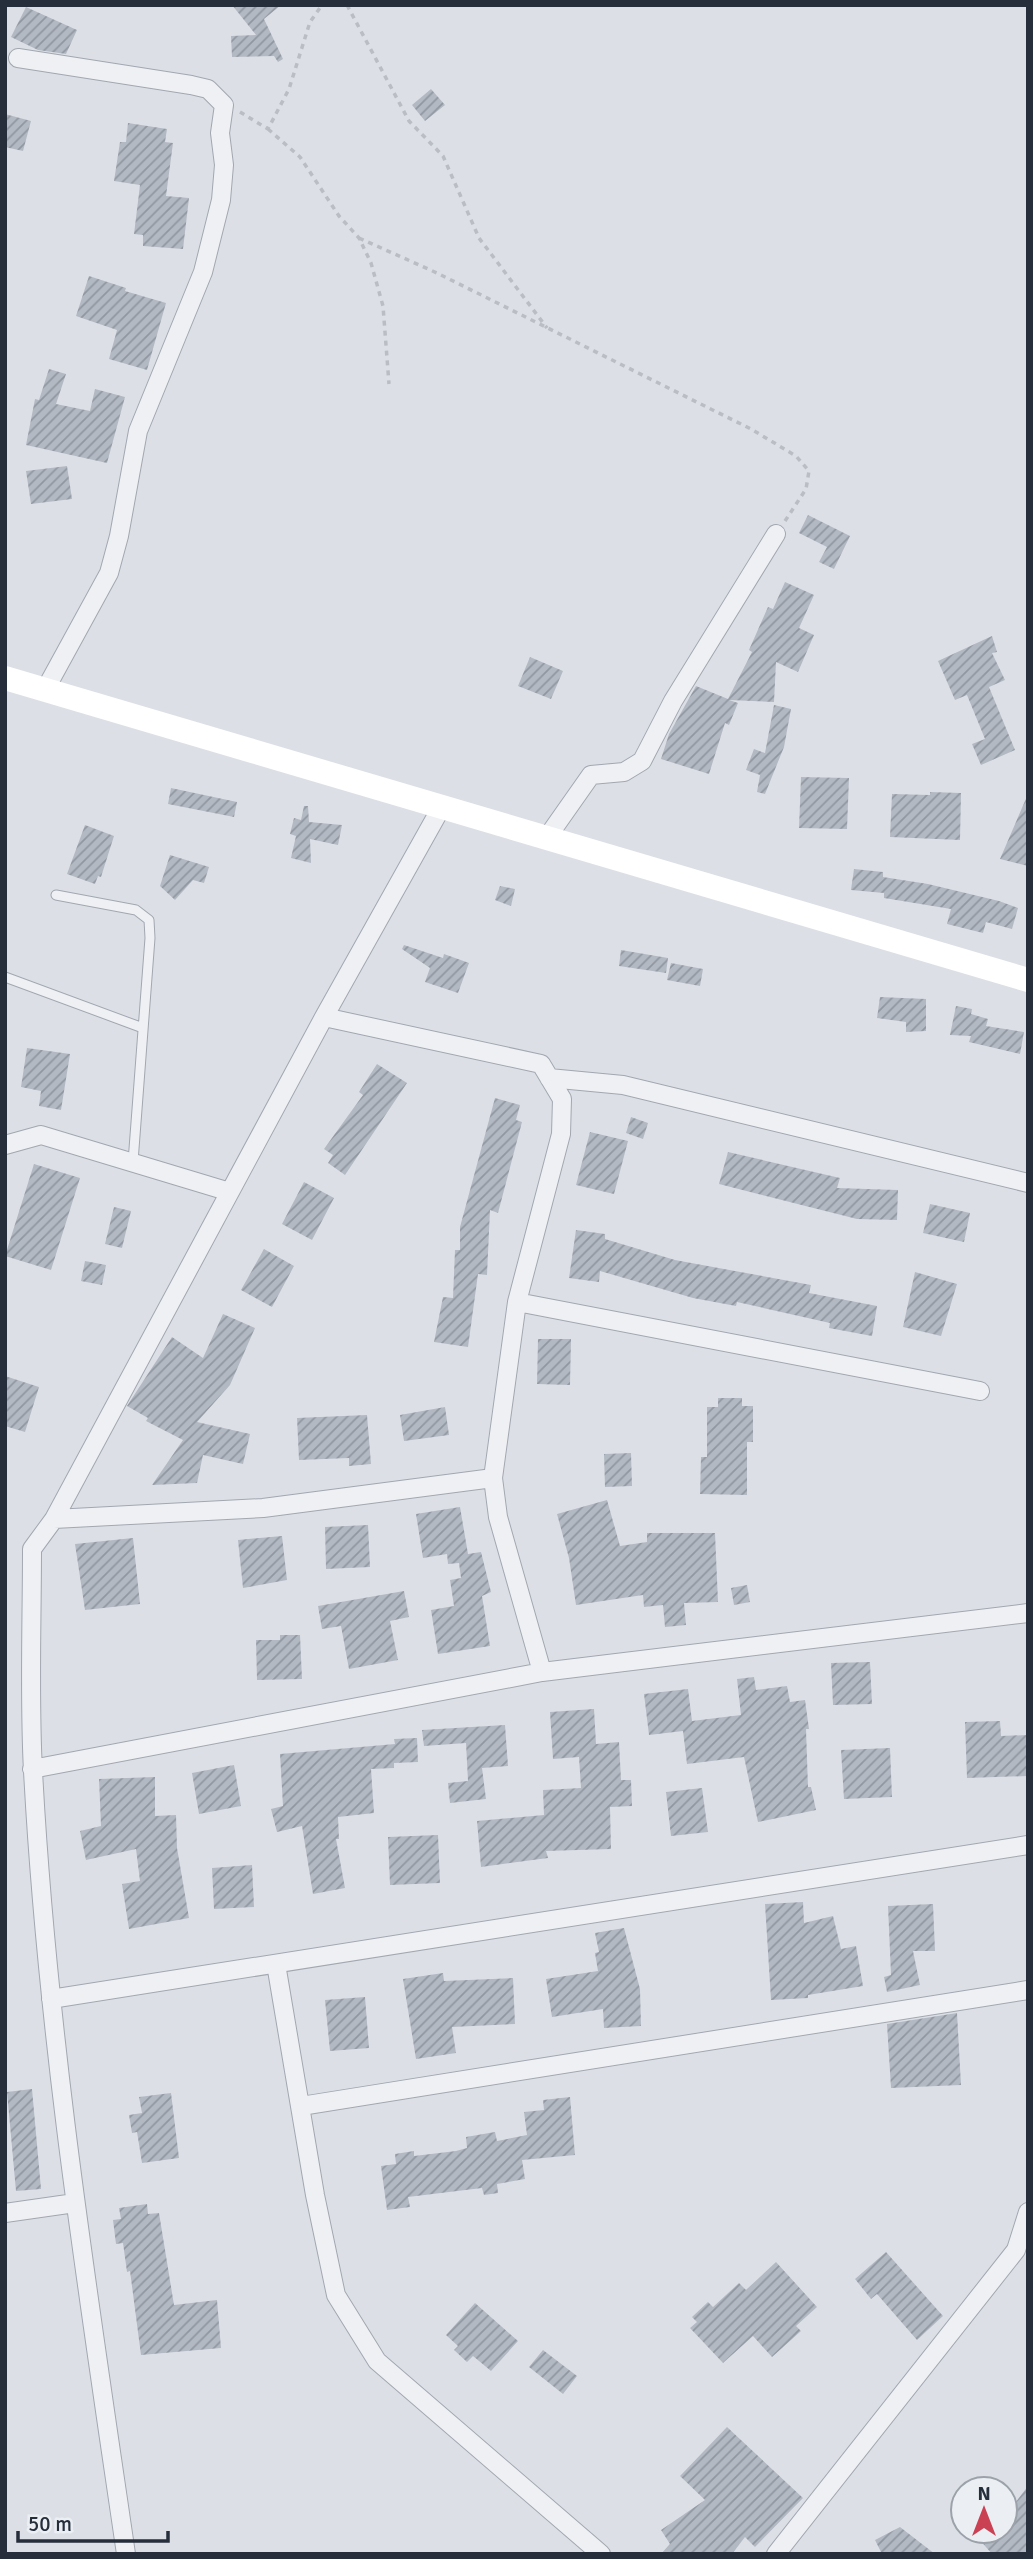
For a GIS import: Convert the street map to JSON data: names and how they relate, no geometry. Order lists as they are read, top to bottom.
{
  "scale_bar": "50 m",
  "north": "top"
}
